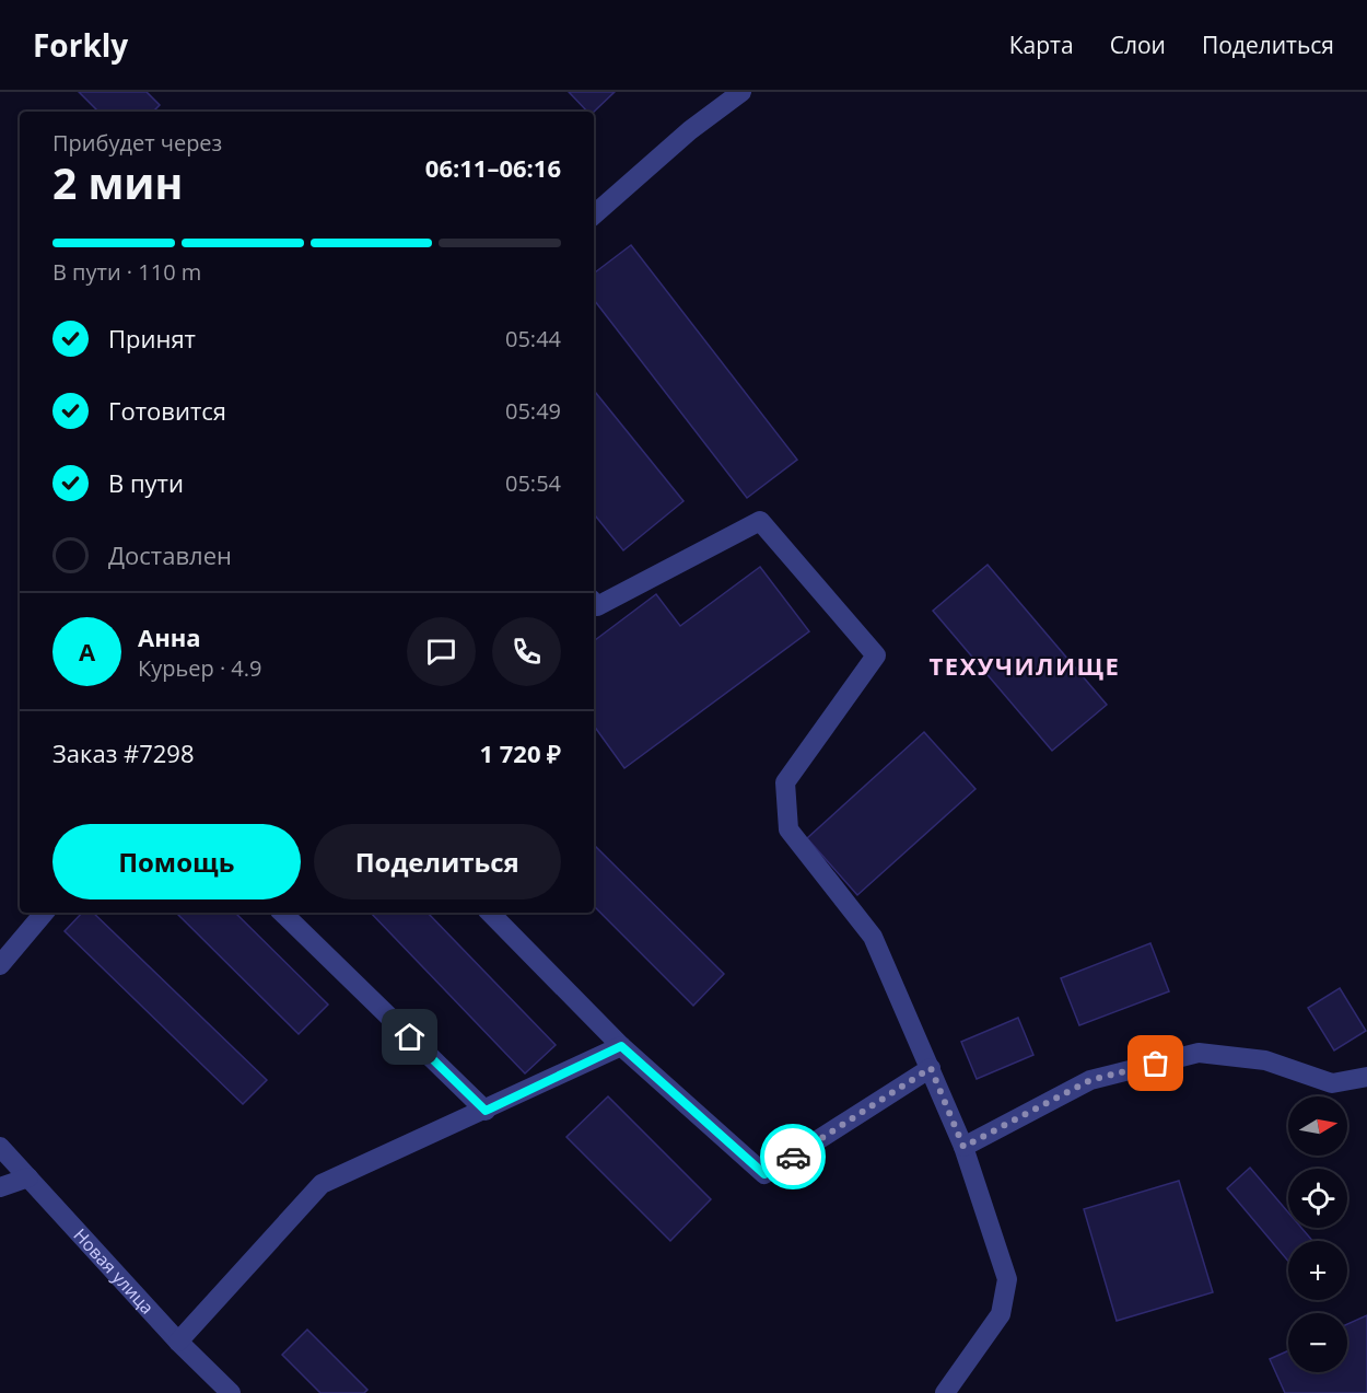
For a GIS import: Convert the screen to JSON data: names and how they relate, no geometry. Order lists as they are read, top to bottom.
{
  "streets": {
    "street": ["Новая улица"]
  },
  "districts": ["ТЕХУЧИЛИЩЕ"],
  "north": "right",
  "page": {
    "header": "Forkly",
    "nav": ["Карта", "Слои", "Поделиться"],
    "heading": ["2 мин", "Прибудет через", "06:11–06:16"],
    "panel": [
      "Анна",
      "Курьер · 4.9",
      "Заказ #7298",
      "1 720 ₽"
    ],
    "bar": "В пути · 110 m",
    "list": [
      ["Принят", "05:44"],
      ["Готовится", "05:49"],
      ["В пути", "05:54"],
      "Доставлен"
    ],
    "round": "А",
    "buttons": ["Помощь", "Поделиться"],
    "map_buttons": ["+", "−"]
  }
}
